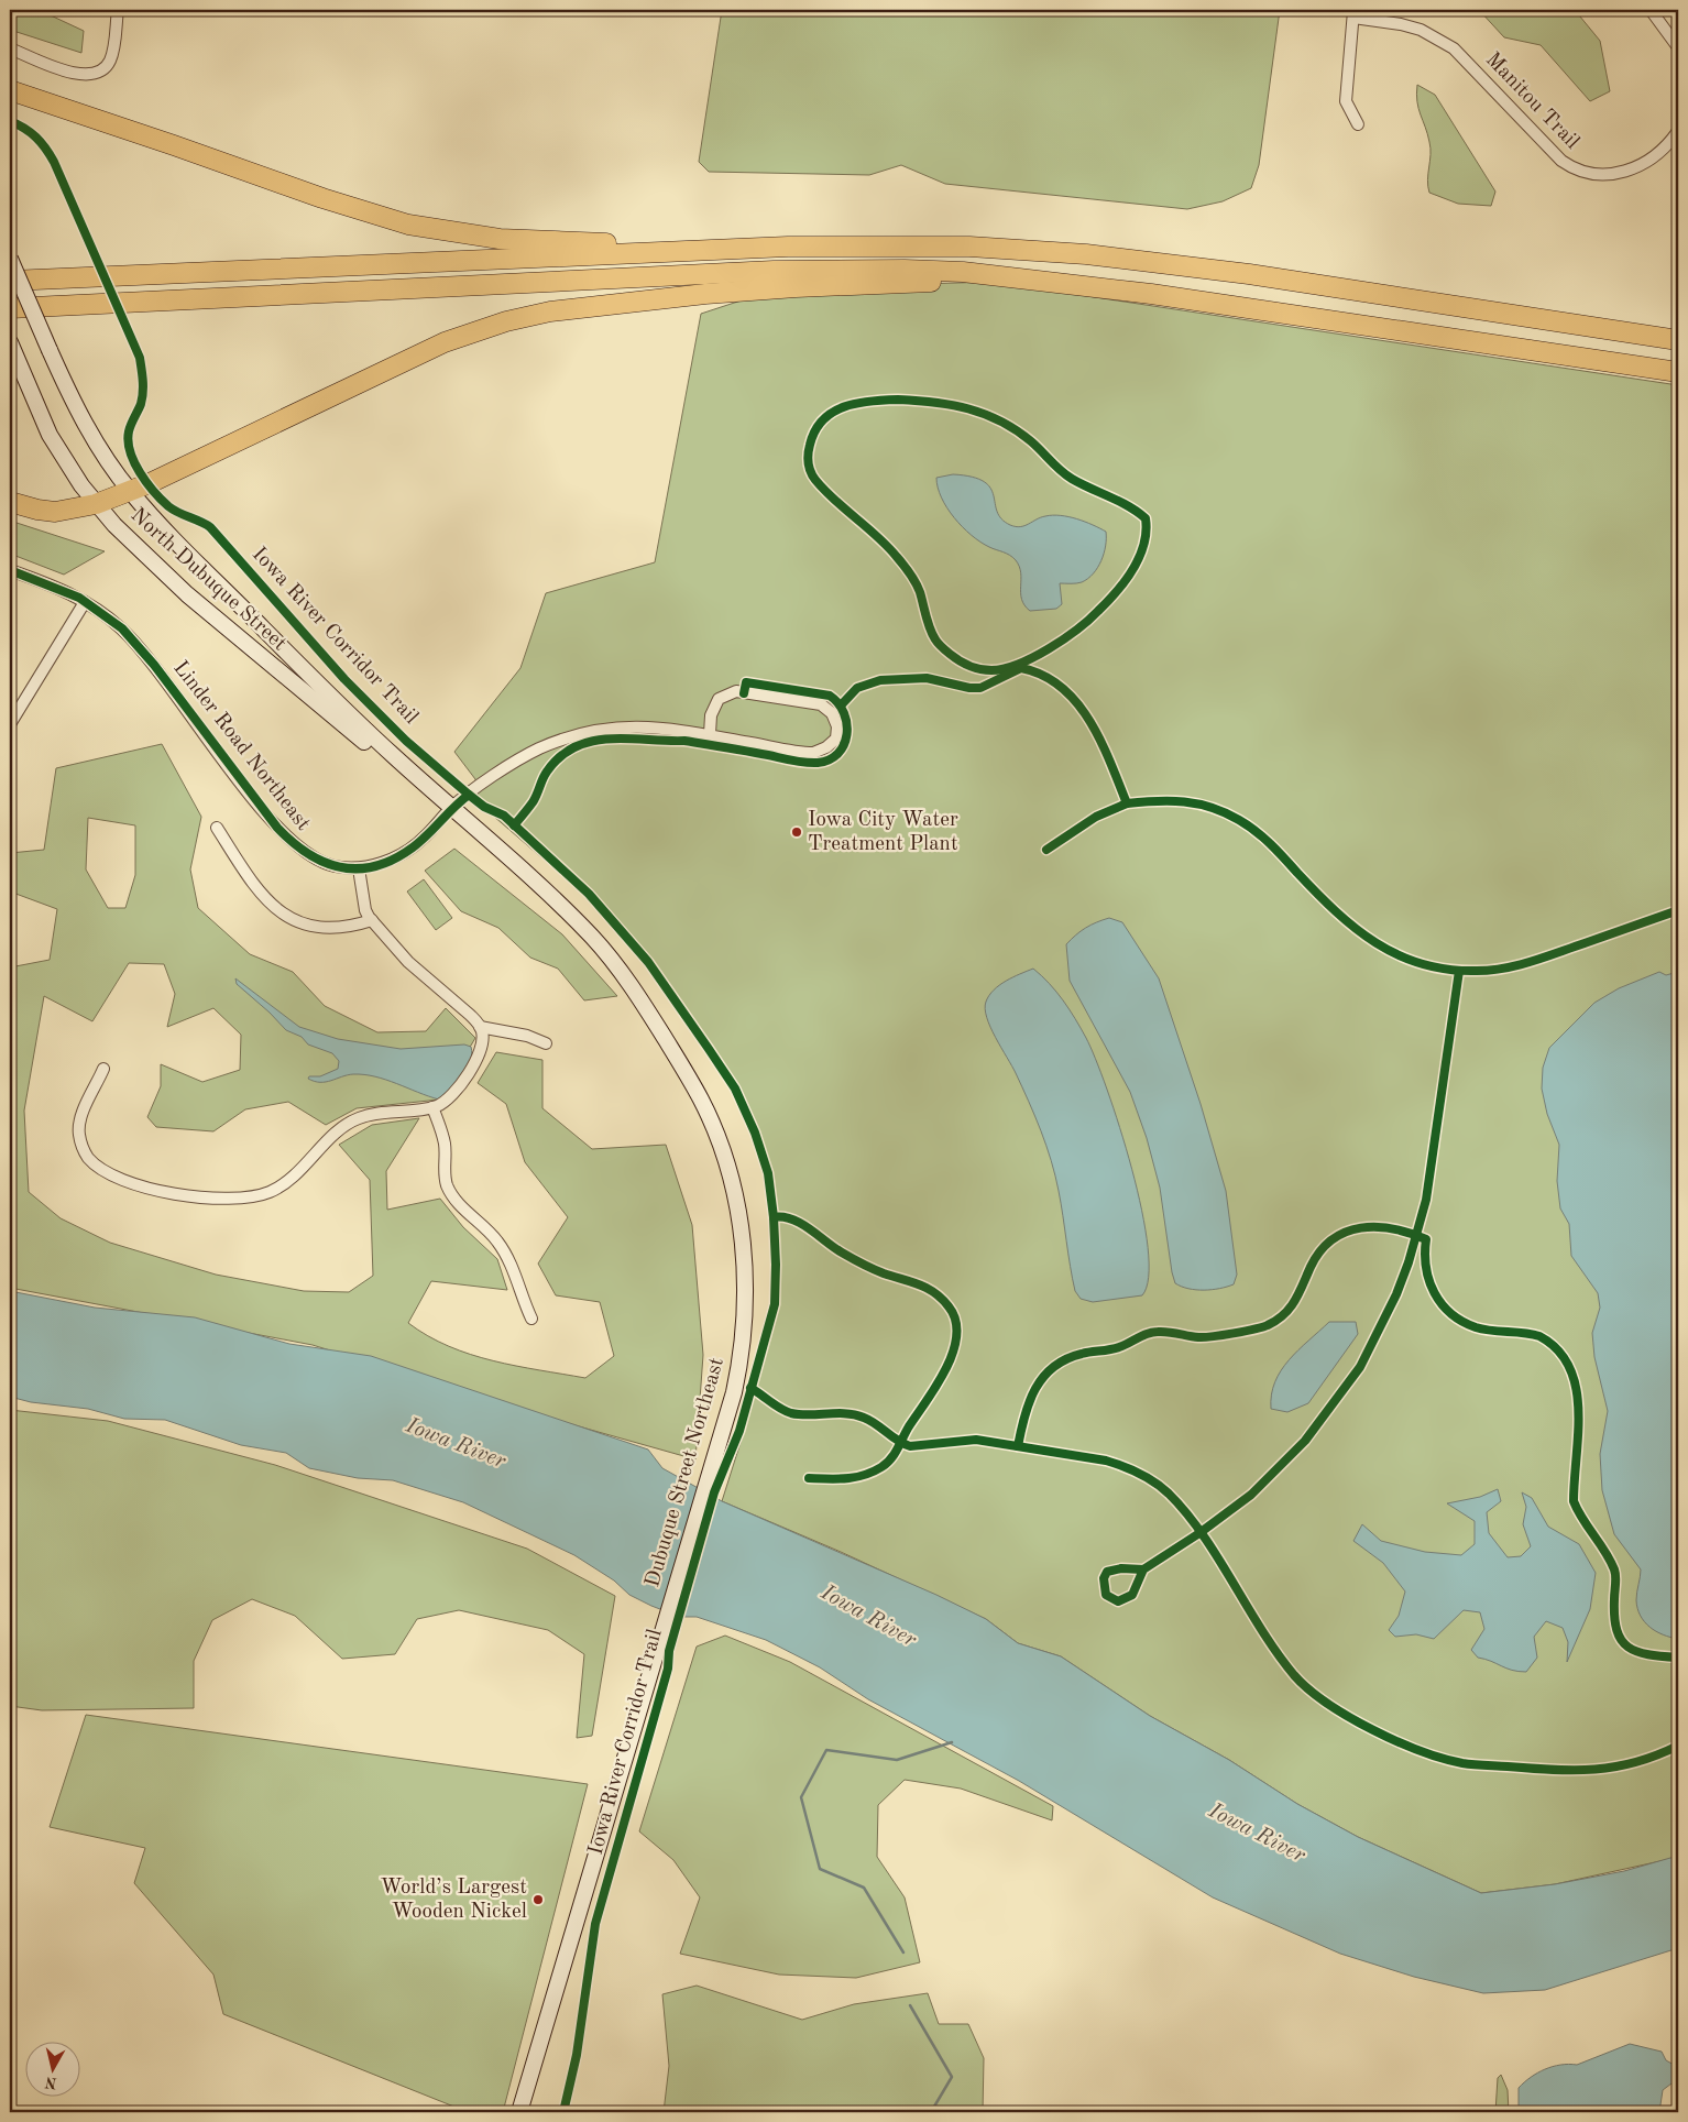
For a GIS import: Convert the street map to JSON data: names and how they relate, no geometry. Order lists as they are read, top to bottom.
{
  "streets": {
    "main road": ["North Dubuque Street", "Dubuque Street Northeast"],
    "street": ["Manitou Trail", "Linder Road Northeast"],
    "cycle path": ["Iowa River Corridor Trail"]
  },
  "crossings": [
    ["North Dubuque Street", "Linder Road Northeast"],
    ["North Dubuque Street", "Dubuque Street Northeast"],
    ["Linder Road Northeast", "Dubuque Street Northeast"]
  ],
  "water": ["Iowa River"],
  "places": ["Iowa City Water Treatment Plant", "World’s Largest Wooden Nickel"],
  "north": "bottom"
}
